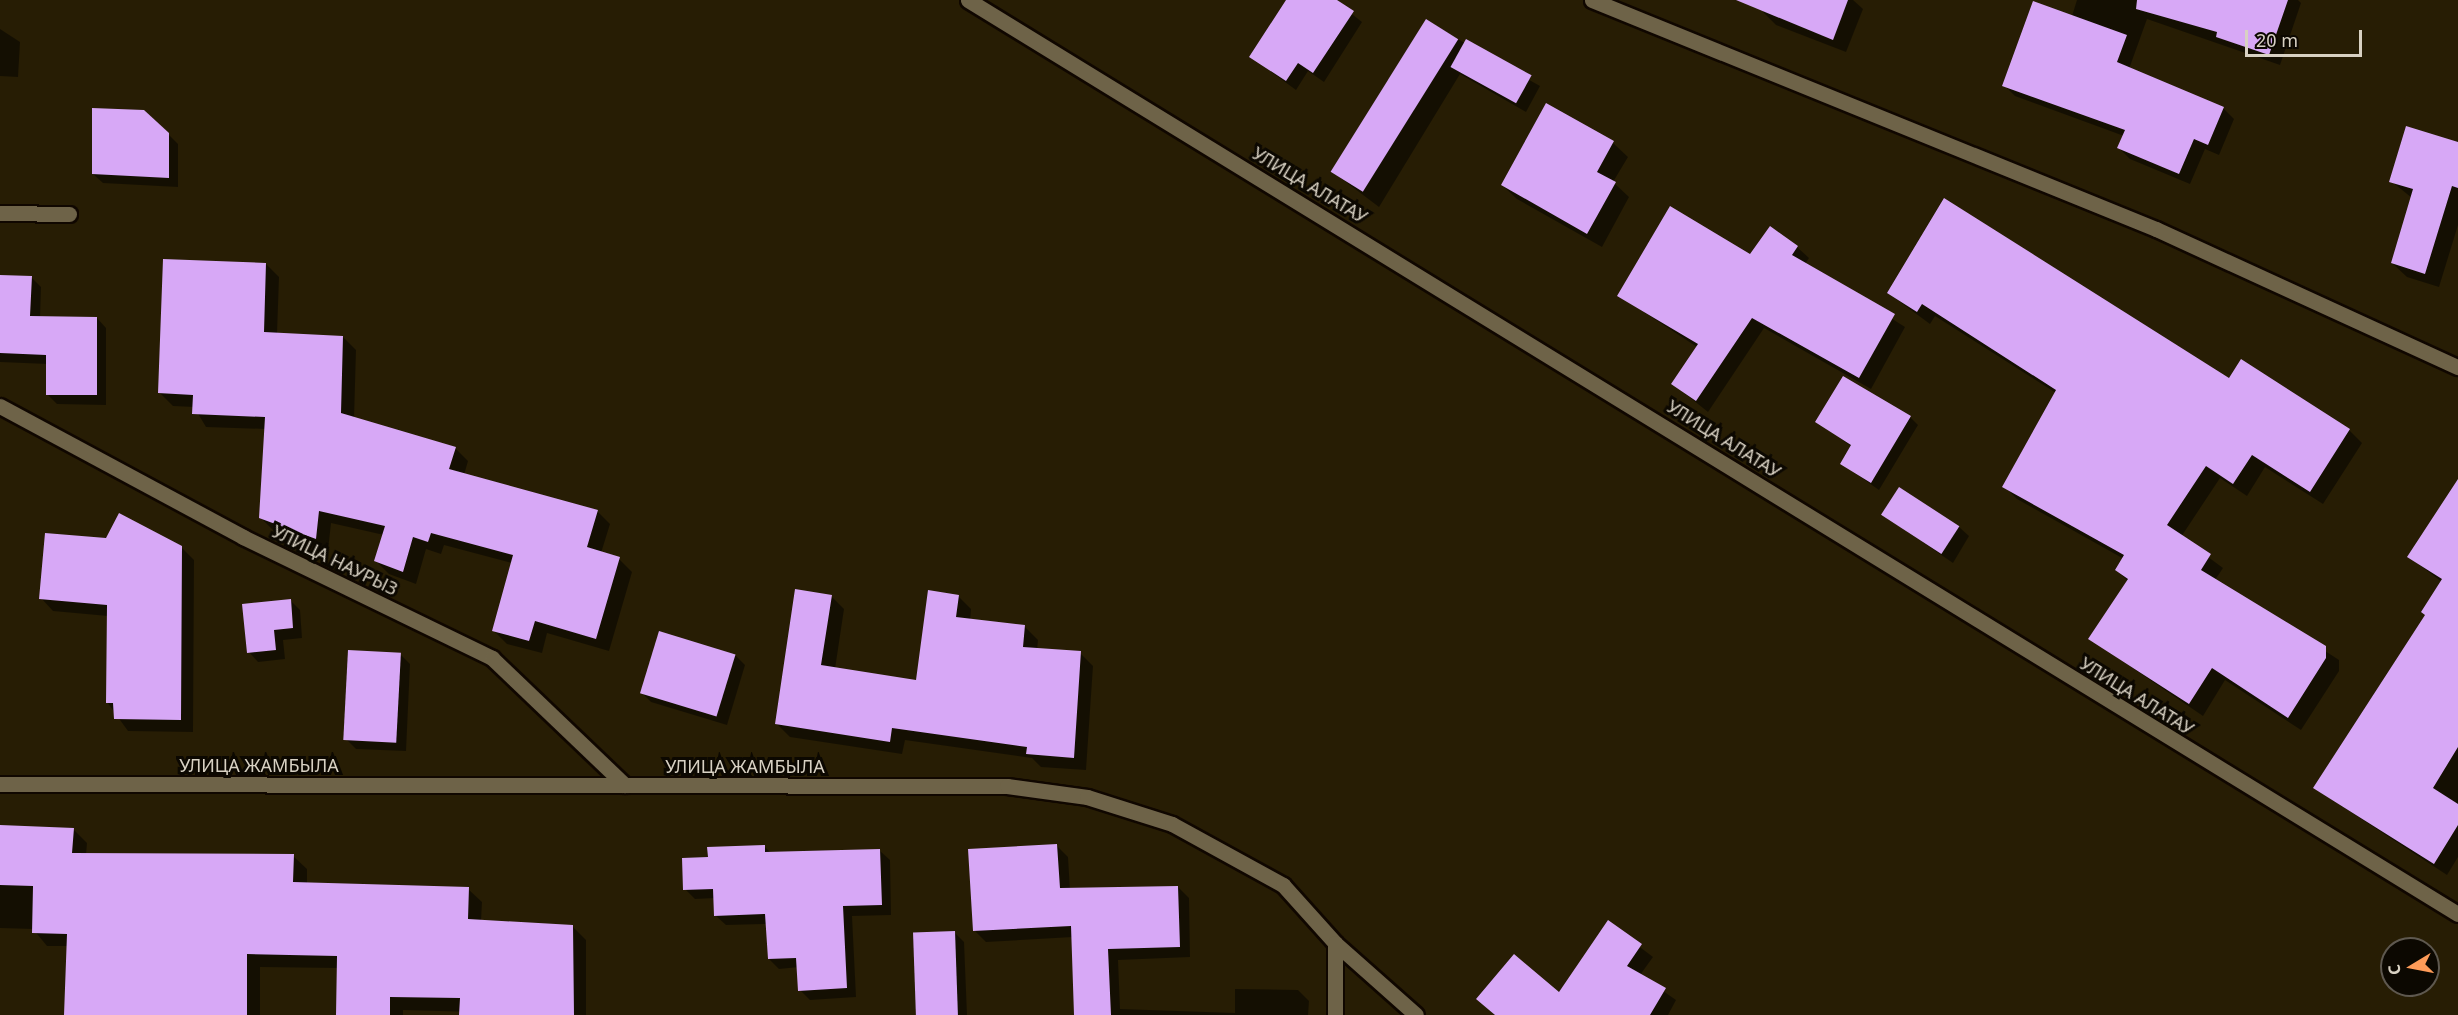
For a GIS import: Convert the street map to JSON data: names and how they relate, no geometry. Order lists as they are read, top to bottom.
{
  "streets": {
    "street": ["УЛИЦА АЛАТАУ", "УЛИЦА НАУРЫЗ", "УЛИЦА ЖАМБЫЛА"]
  },
  "crossings": [
    ["УЛИЦА НАУРЫЗ", "УЛИЦА ЖАМБЫЛА"]
  ],
  "scale_bar": "20 m",
  "north": "left"
}
